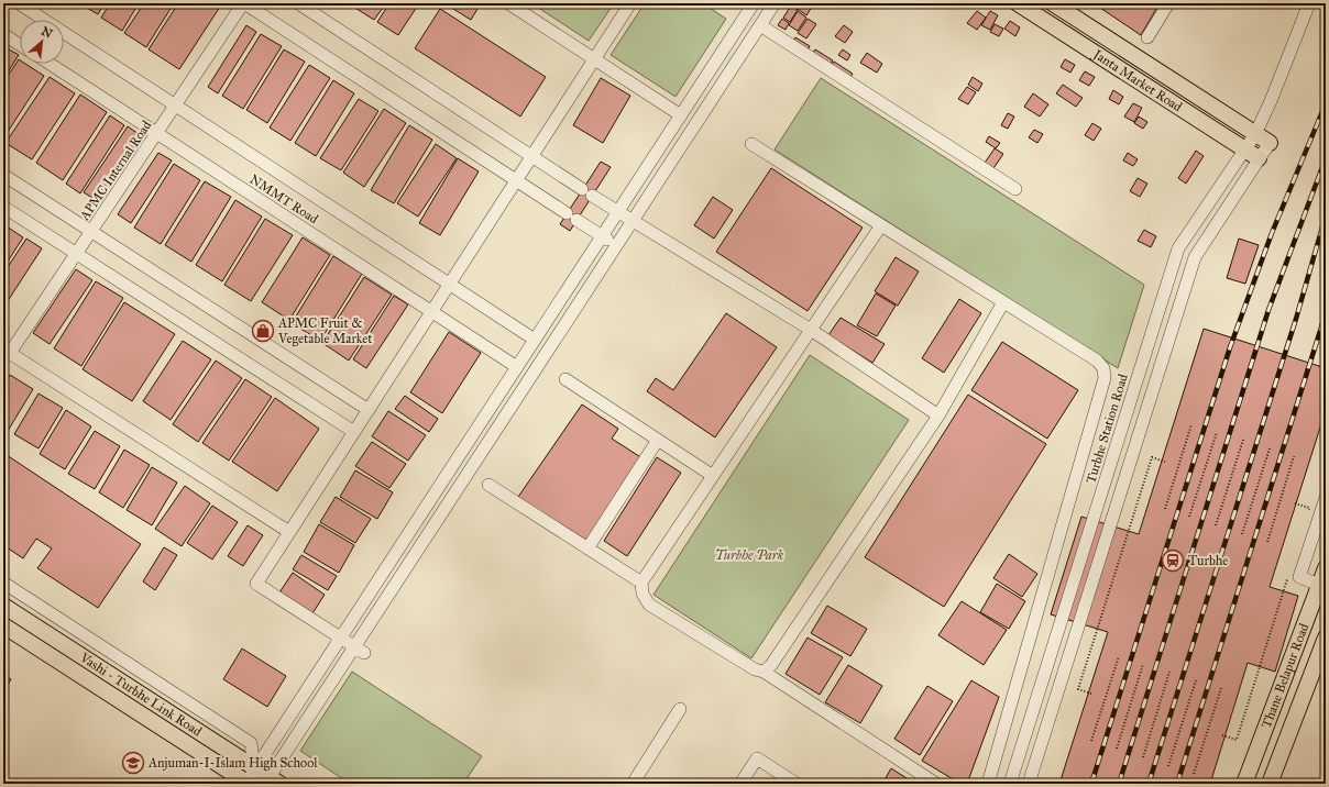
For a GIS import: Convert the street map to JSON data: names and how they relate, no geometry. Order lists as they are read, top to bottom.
{
  "streets": {
    "main road": ["Janta Market Road", "Thane Belapur Road", "Vashi - Turbhe Link Road"],
    "street": ["APMC Internal Road", "NMMT Road", "Turbhe Station Road"]
  },
  "crossings": [
    ["Janta Market Road", "Turbhe Station Road"],
    ["APMC Internal Road", "NMMT Road"]
  ],
  "parks": ["Turbhe Park"],
  "places": {
    "shop": ["APMC Fruit & Vegetable Market"],
    "station": ["Turbhe"],
    "school or university": ["Anjuman-I-Islam High School"]
  },
  "north": "top right"
}
